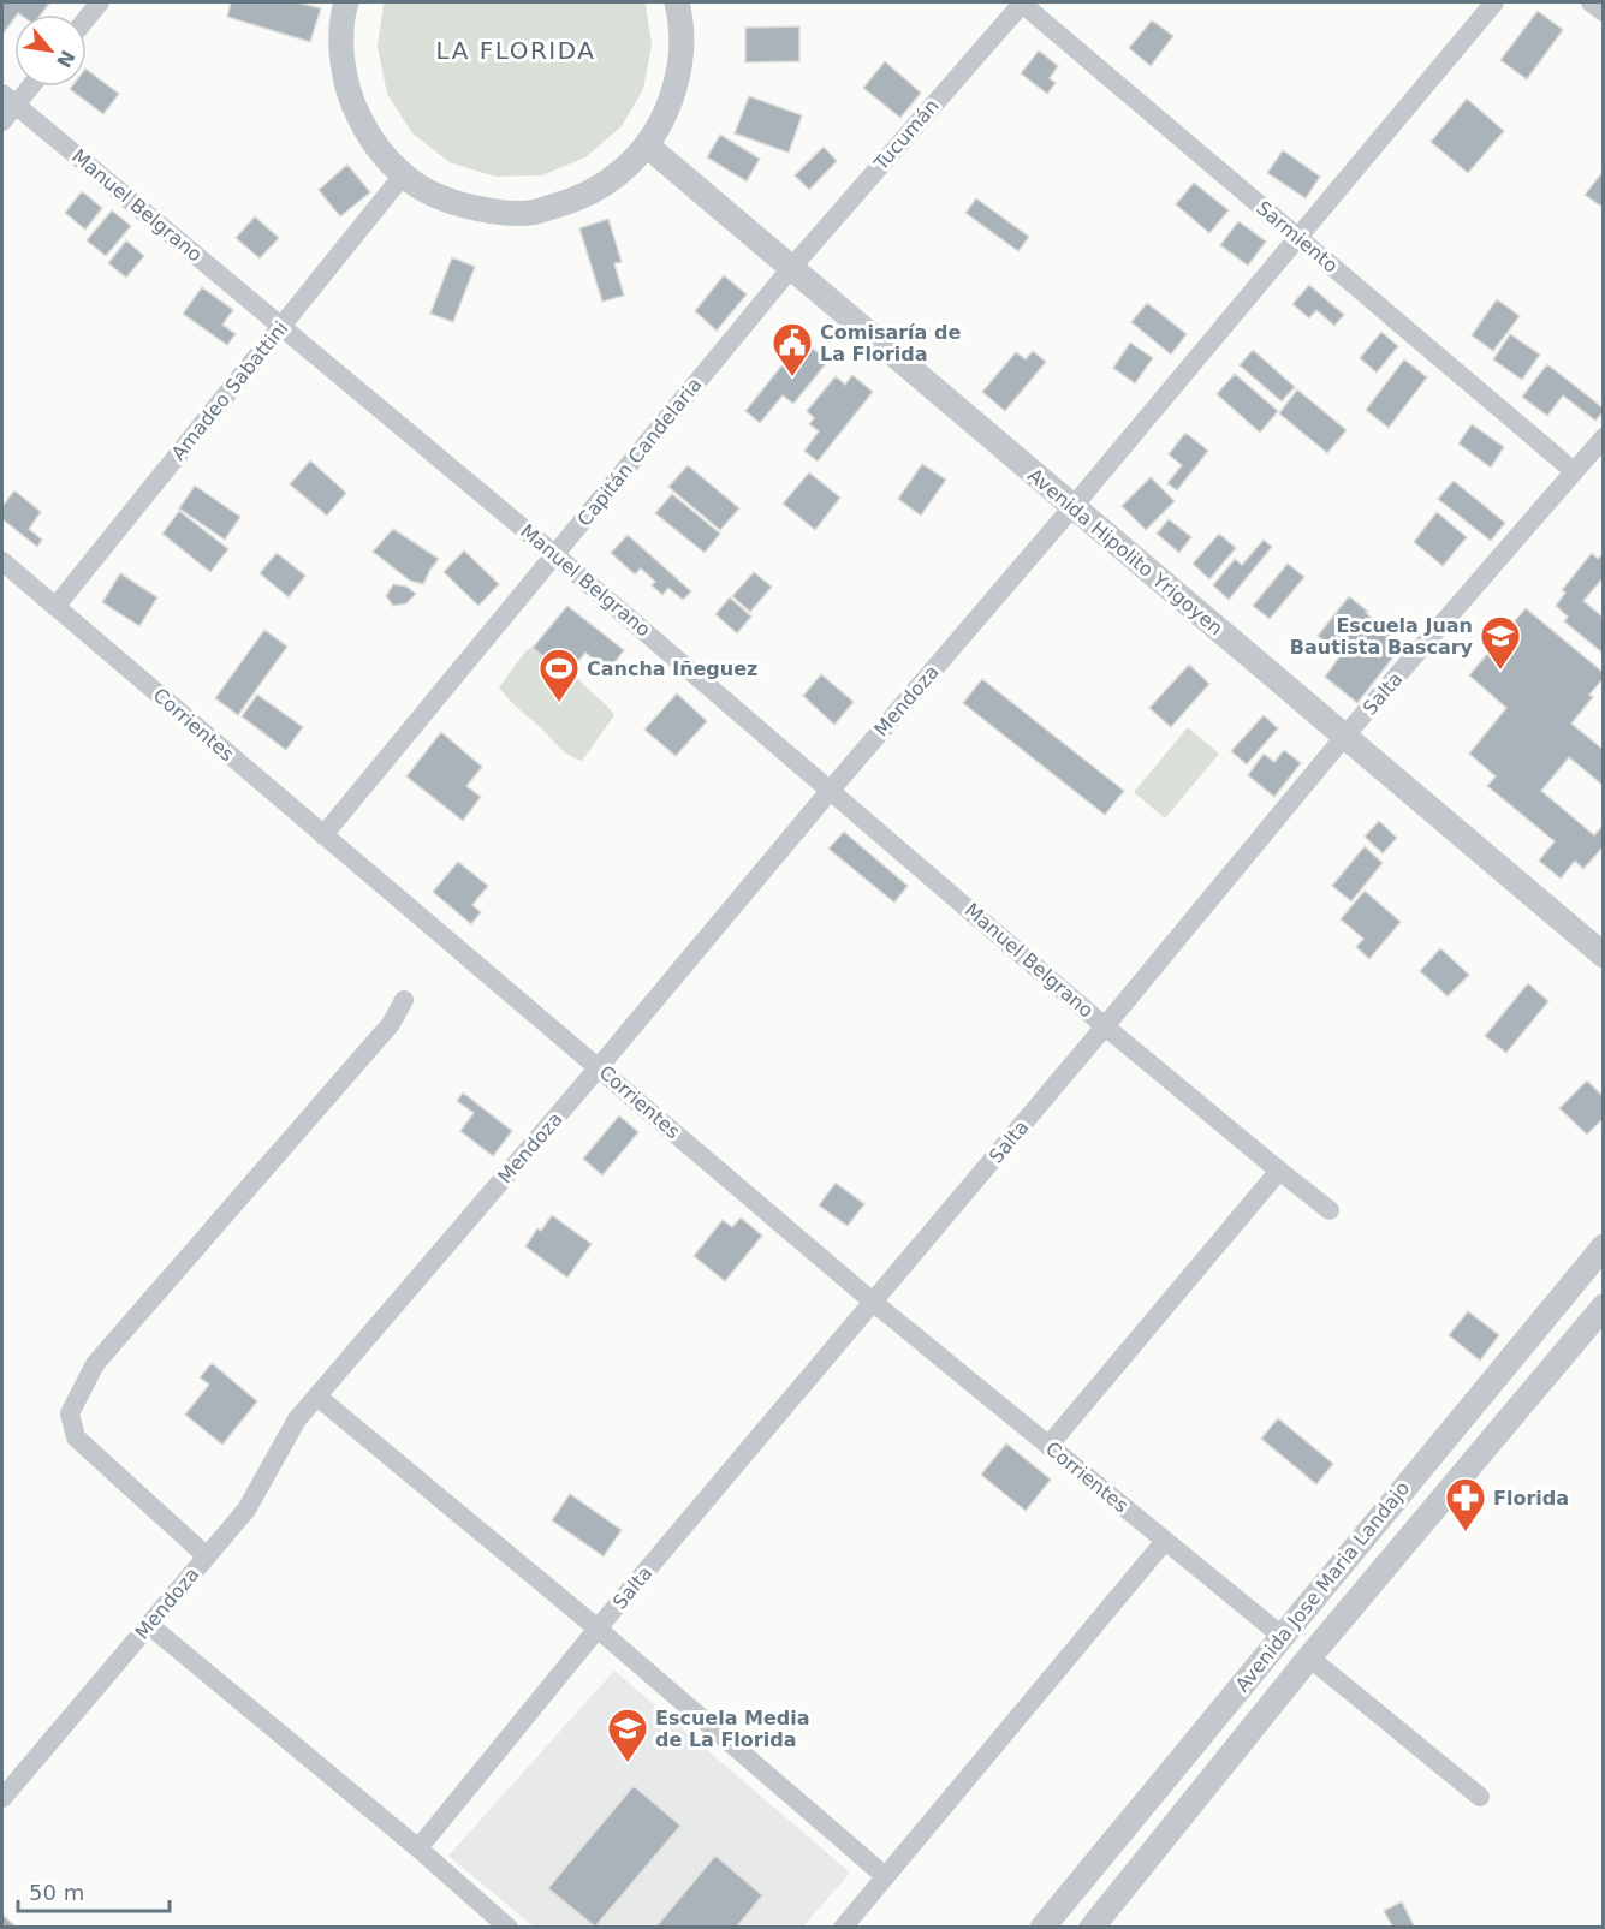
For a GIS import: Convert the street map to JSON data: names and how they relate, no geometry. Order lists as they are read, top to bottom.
{
  "streets": {
    "street": [
      "Tucumán",
      "Manuel Belgrano",
      "Sarmiento",
      "Amadeo Sabattini",
      "Capitán Candelaria",
      "Avenida Hipolito Yrigoyen",
      "Salta",
      "Mendoza",
      "Corrientes",
      "Avenida Jose Maria Landajo"
    ]
  },
  "crossings": [
    ["Tucumán", "Sarmiento"],
    ["Tucumán", "Capitán Candelaria"],
    ["Tucumán", "Avenida Hipolito Yrigoyen"],
    ["Manuel Belgrano", "Amadeo Sabattini"],
    ["Manuel Belgrano", "Capitán Candelaria"],
    ["Manuel Belgrano", "Salta"],
    ["Manuel Belgrano", "Mendoza"],
    ["Sarmiento", "Salta"],
    ["Sarmiento", "Mendoza"],
    ["Amadeo Sabattini", "Corrientes"],
    ["Capitán Candelaria", "Avenida Hipolito Yrigoyen"],
    ["Capitán Candelaria", "Corrientes"],
    ["Avenida Hipolito Yrigoyen", "Salta"],
    ["Avenida Hipolito Yrigoyen", "Mendoza"],
    ["Salta", "Corrientes"],
    ["Mendoza", "Corrientes"],
    ["Corrientes", "Avenida Jose Maria Landajo"]
  ],
  "districts": ["LA FLORIDA"],
  "places": {
    "public building": ["Comisaría de La Florida"],
    "school or university": ["Escuela Juan Bautista Bascary", "Escuela Media de La Florida"],
    "sports": ["Cancha Iñeguez"],
    "pharmacy": ["Florida"]
  },
  "scale_bar": "50 m",
  "north": "bottom right"
}
